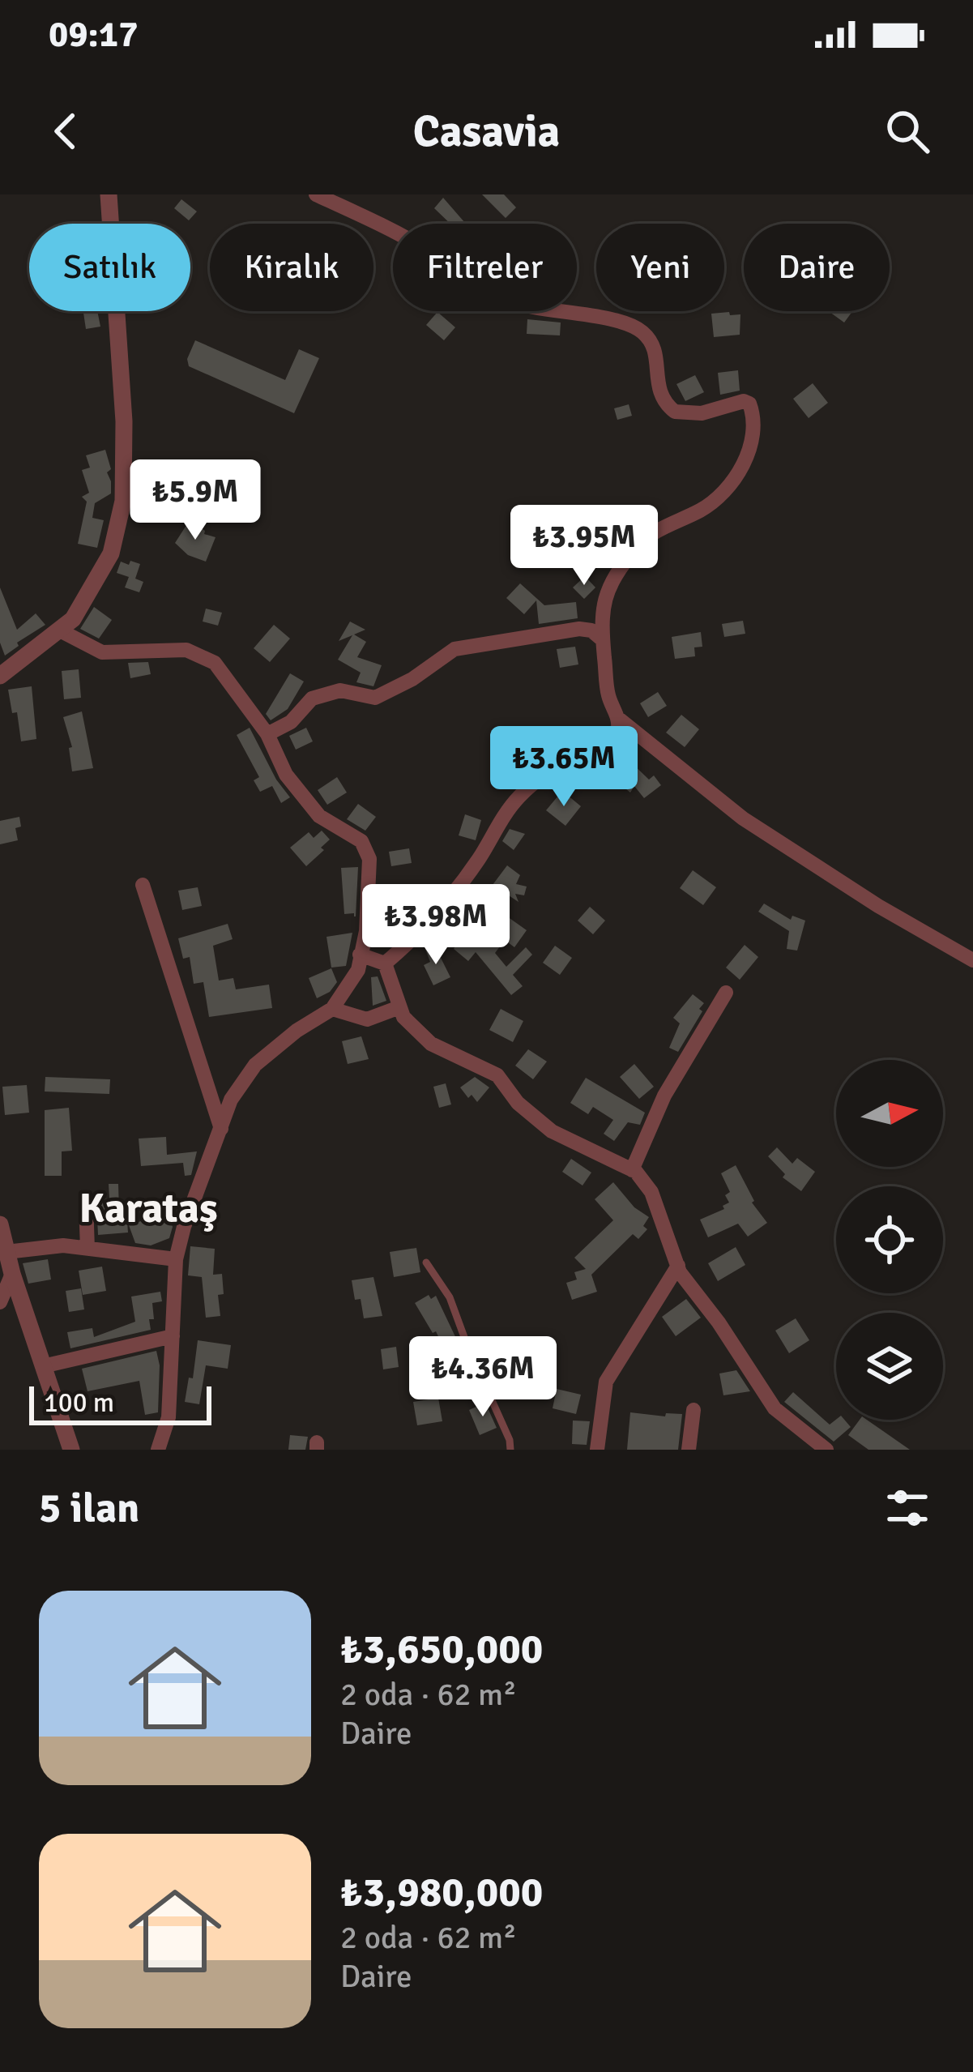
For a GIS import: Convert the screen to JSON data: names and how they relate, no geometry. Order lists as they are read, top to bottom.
{
  "districts": ["Karataş"],
  "scale_bar": "100 m",
  "north": "right",
  "page": {
    "status": "09:17",
    "header": "Casavia",
    "chip": [
      "Satılık",
      "Kiralık",
      "Filtreler",
      "Yeni",
      "Daire"
    ],
    "price": [
      "₺5.9M",
      "₺3.95M",
      "₺3.65M",
      "₺3.98M",
      "₺4.36M"
    ],
    "scale": "100 m",
    "heading": "5 ilan",
    "list": [
      {
        "name": "₺3,650,000",
        "note": "2 oda · 62 m² · Daire"
      },
      {
        "name": "₺3,980,000",
        "note": "2 oda · 62 m² · Daire"
      }
    ]
  }
}
